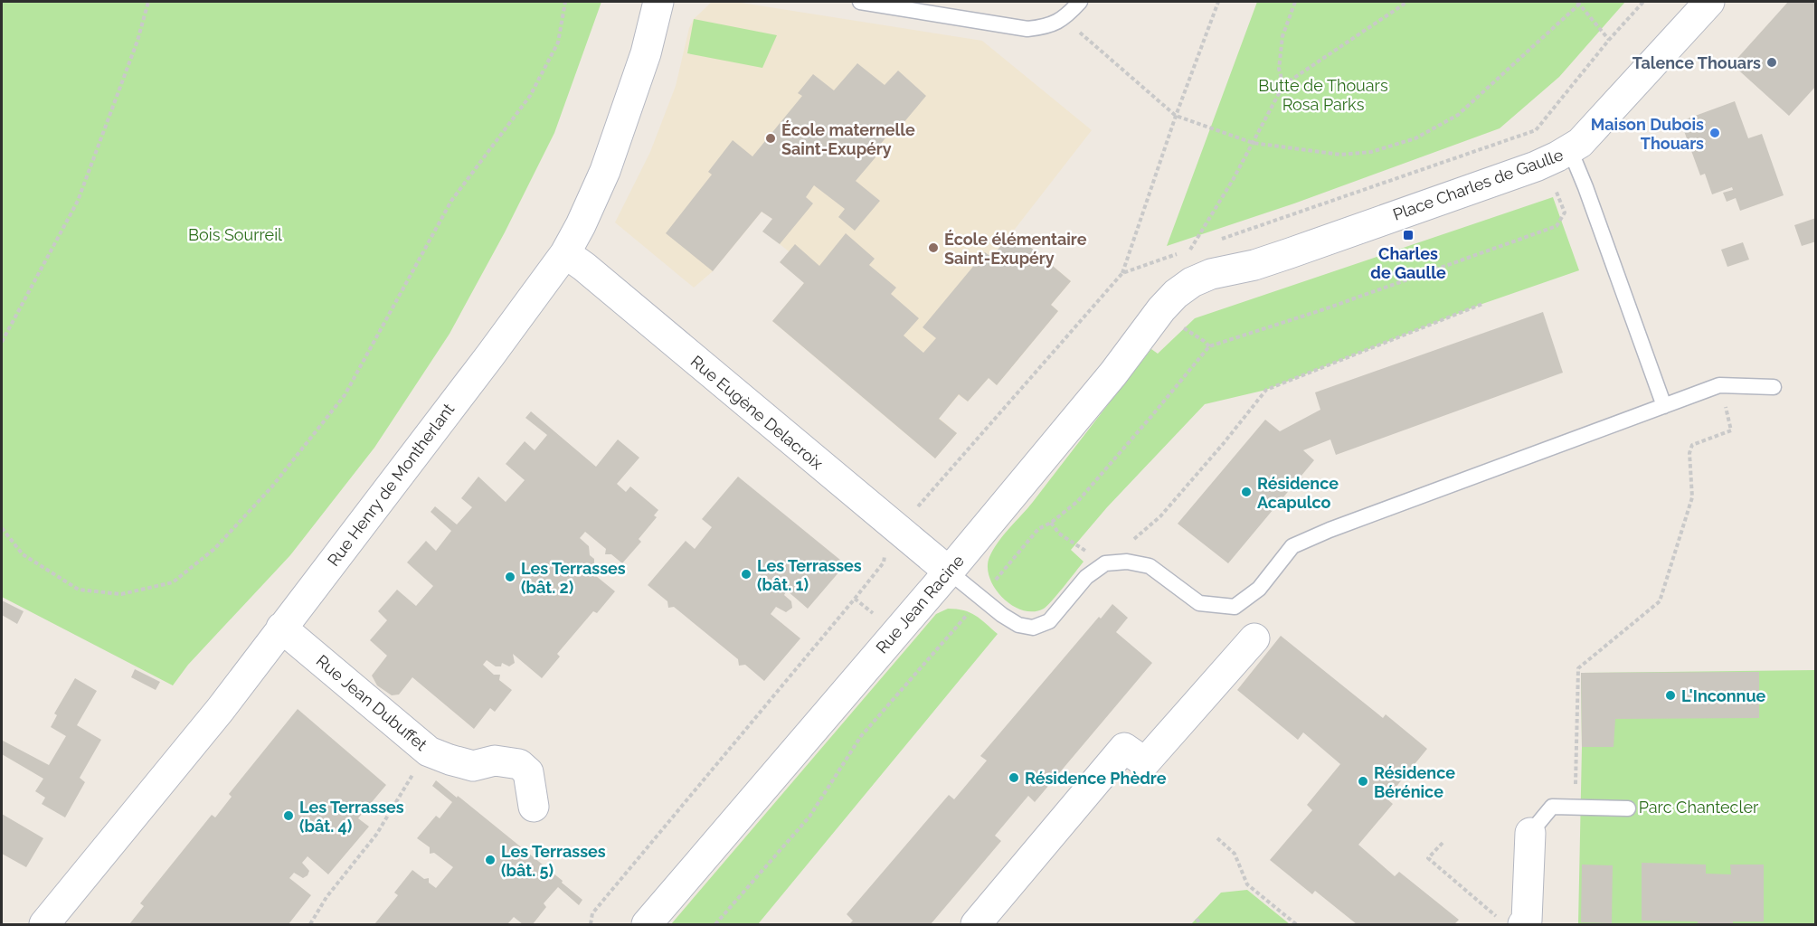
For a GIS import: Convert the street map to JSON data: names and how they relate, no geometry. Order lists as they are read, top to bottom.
{
  "streets": {
    "street": [
      "Place Charles de Gaulle",
      "Rue Eugène Delacroix",
      "Rue Henry de Montherlant",
      "Rue Jean Racine",
      "Rue Jean Dubuffet"
    ]
  },
  "crossings": [
    ["Place Charles de Gaulle", "Rue Jean Racine"],
    ["Rue Eugène Delacroix", "Rue Henry de Montherlant"],
    ["Rue Eugène Delacroix", "Rue Jean Racine"],
    ["Rue Henry de Montherlant", "Rue Jean Dubuffet"]
  ],
  "parks": ["Butte de Thouars Rosa Parks", "Bois Sourreil", "Parc Chantecler"],
  "places": {
    "other": [
      "Talence Thouars",
      "Maison Dubois Thouars",
      "École maternelle Saint-Exupéry",
      "École élémentaire Saint-Exupéry",
      "Résidence Acapulco",
      "Les Terrasses (bât. 1)",
      "Les Terrasses (bât. 2)",
      "L'Inconnue",
      "Résidence Phèdre",
      "Résidence Bérénice",
      "Les Terrasses (bât. 4)",
      "Les Terrasses (bât. 5)"
    ],
    "transit": ["Charles de Gaulle"]
  }
}
